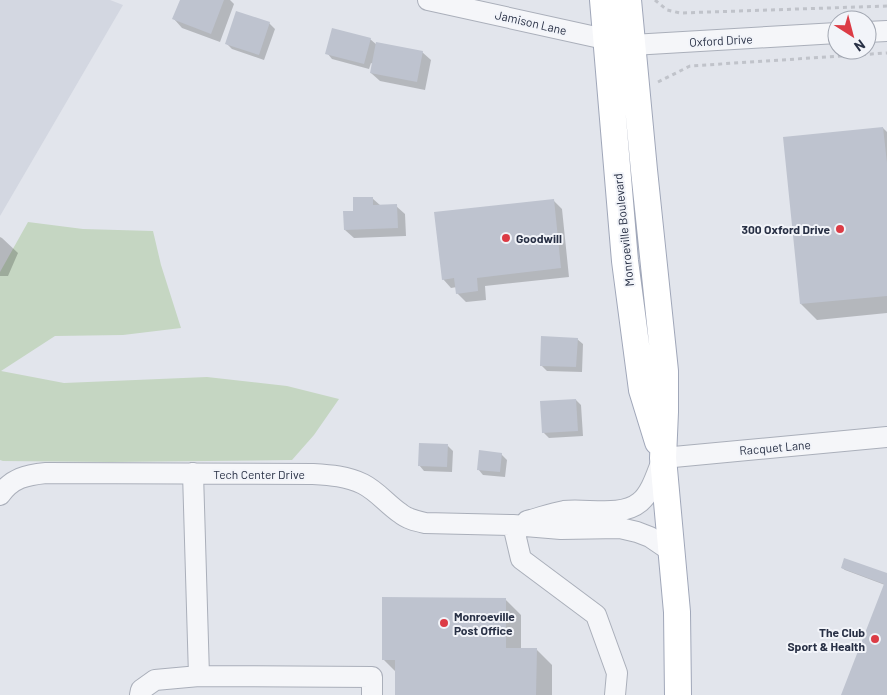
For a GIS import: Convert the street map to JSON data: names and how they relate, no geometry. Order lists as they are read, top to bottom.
{
  "streets": {
    "main road": ["Monroeville Boulevard"],
    "street": [
      "Jamison Lane",
      "Oxford Drive",
      "Racquet Lane",
      "Tech Center Drive"
    ]
  },
  "crossings": [
    ["Jamison Lane", "Oxford Drive"],
    ["Jamison Lane", "Monroeville Boulevard"],
    ["Oxford Drive", "Monroeville Boulevard"],
    ["Monroeville Boulevard", "Racquet Lane"],
    ["Monroeville Boulevard", "Tech Center Drive"],
    ["Racquet Lane", "Tech Center Drive"]
  ],
  "places": [
    "300 Oxford Drive",
    "Goodwill",
    "Monroeville Post Office",
    "The Club Sport & Health"
  ],
  "north": "bottom right"
}
